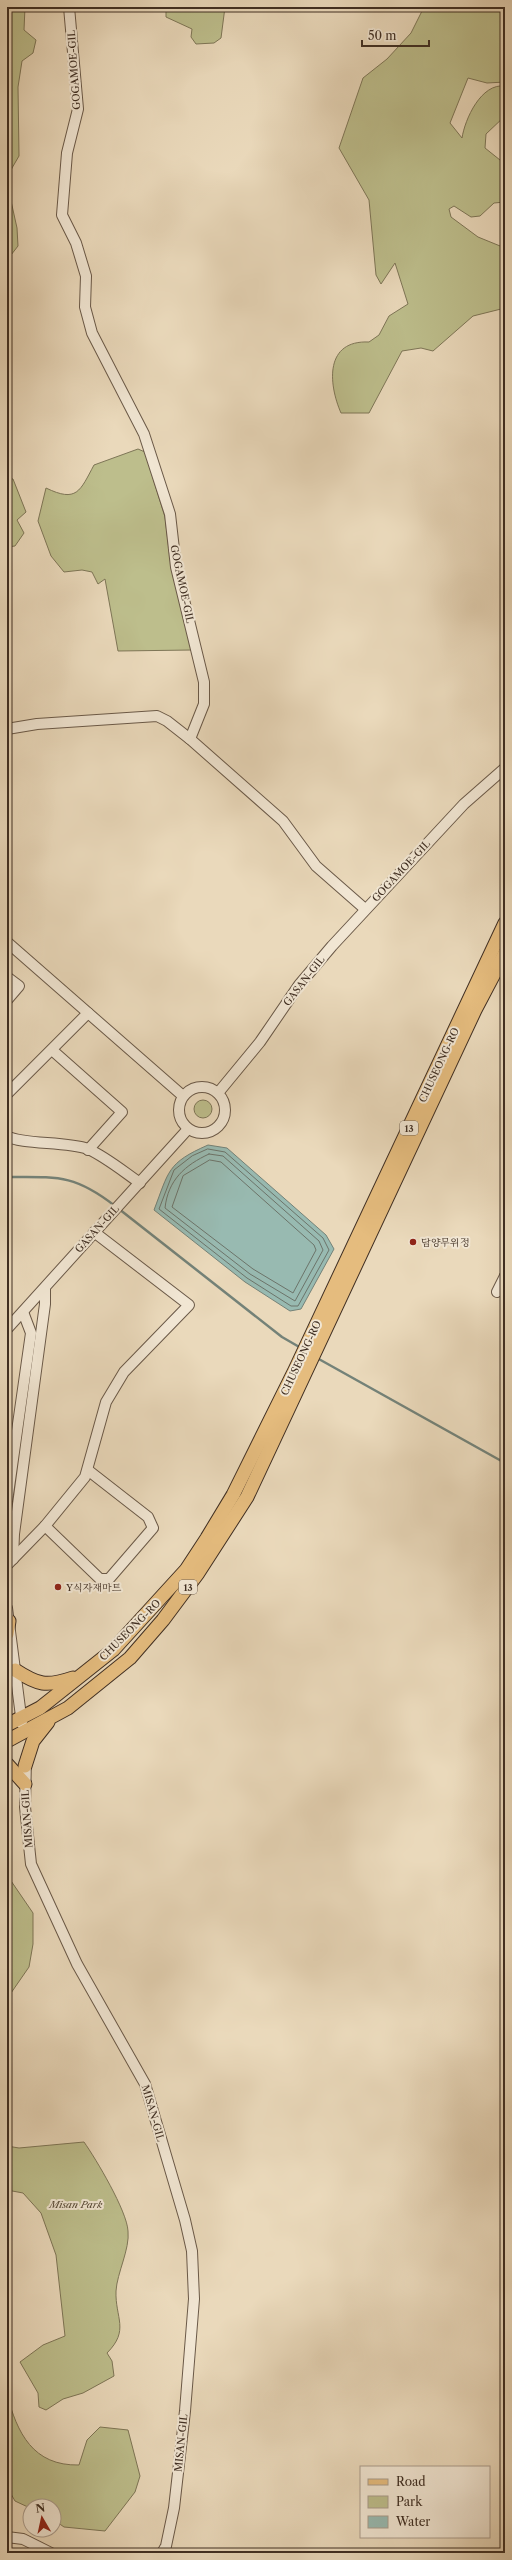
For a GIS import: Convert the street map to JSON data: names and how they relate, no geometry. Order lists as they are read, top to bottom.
{
  "streets": {
    "main road": ["CHUSEONG-RO", "13"],
    "street": ["GOGAMOE-GIL", "GASAN-GIL", "MISAN-GIL"]
  },
  "crossings": [
    ["GOGAMOE-GIL", "GASAN-GIL"],
    ["CHUSEONG-RO", "MISAN-GIL"]
  ],
  "parks": ["Misan Park"],
  "places": ["담양무위정", "Y식자재마트"],
  "legend": ["Road", "Park", "Water"],
  "scale_bar": "50 m",
  "north": "top"
}
